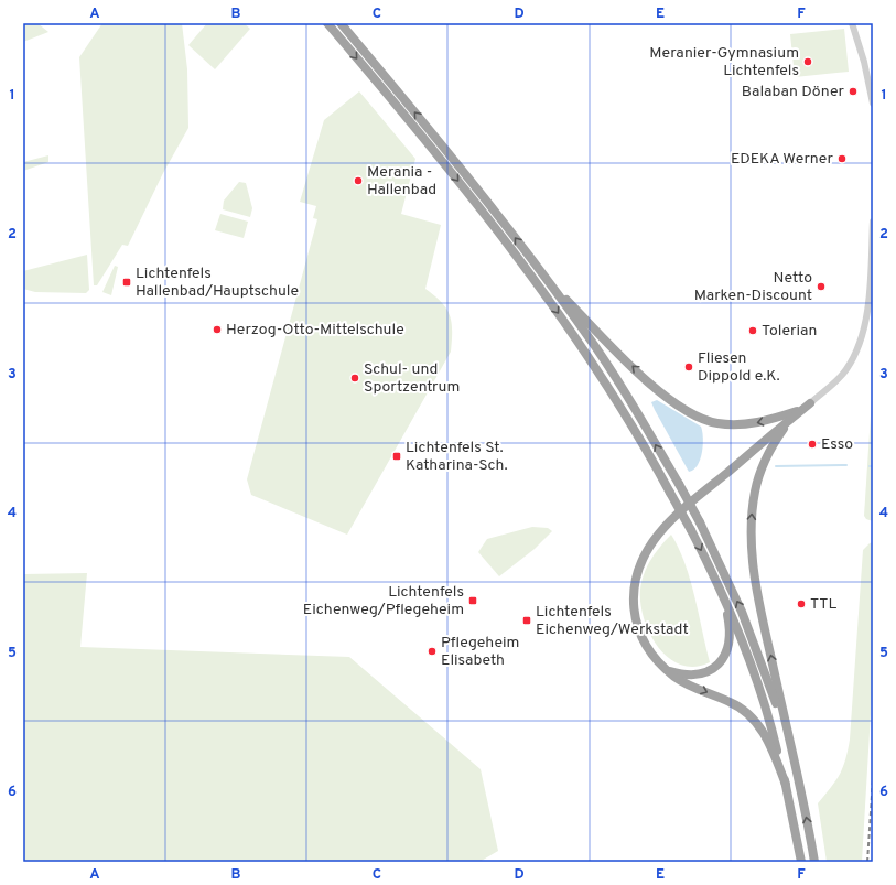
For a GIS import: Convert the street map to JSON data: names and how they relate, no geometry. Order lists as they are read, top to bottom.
{
  "places": {
    "other": [
      "Meranier-Gymnasium Lichtenfels",
      "Balaban Döner",
      "EDEKA Werner",
      "Merania - Hallenbad",
      "Netto Marken-Discount",
      "Herzog-Otto-Mittelschule",
      "Tolerian",
      "Fliesen Dippold e.K.",
      "Schul- und Sportzentrum",
      "Esso",
      "TTL",
      "Pflegeheim Elisabeth"
    ],
    "transit": [
      "Lichtenfels Hallenbad/Hauptschule",
      "Lichtenfels St. Katharina-Sch.",
      "Lichtenfels Eichenweg/Pflegeheim",
      "Lichtenfels Eichenweg/Werkstadt"
    ]
  },
  "grid": {
    "columns": [
      "A",
      "B",
      "C",
      "D",
      "E",
      "F"
    ],
    "rows": [
      "1",
      "2",
      "3",
      "4",
      "5",
      "6"
    ]
  }
}
